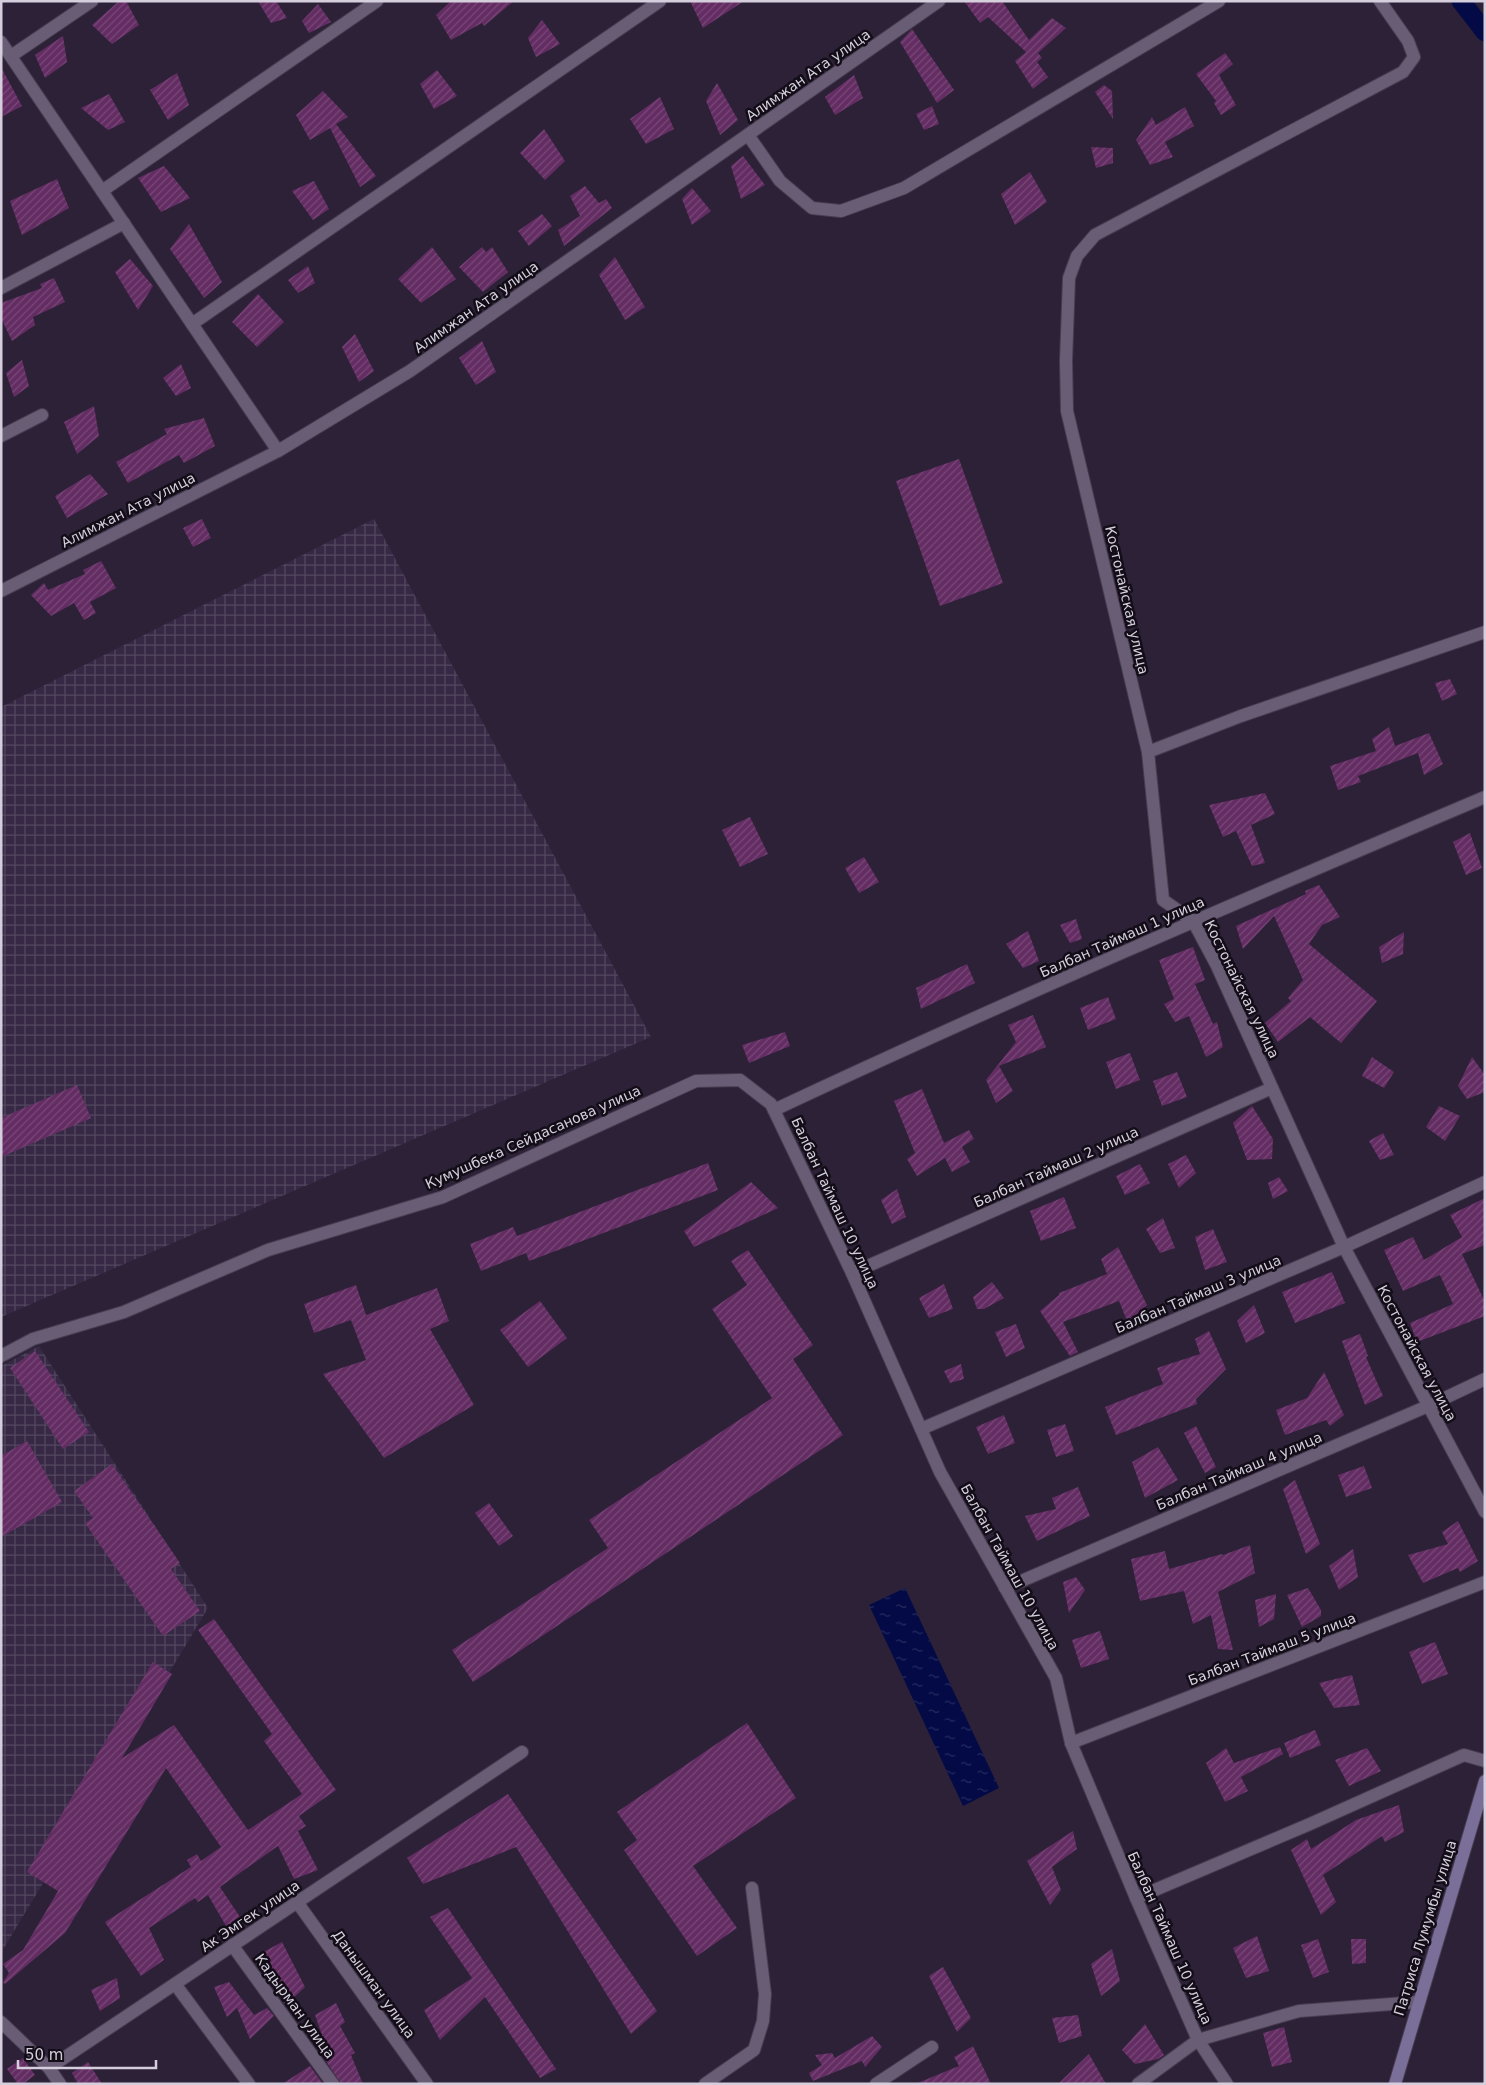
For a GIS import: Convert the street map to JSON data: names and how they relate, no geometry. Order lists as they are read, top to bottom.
{
  "streets": {
    "street": [
      "Алимжан Ата улица",
      "Костонайская улица",
      "Балбан Таймаш 1 улица",
      "Кумушбека Сейдасанова улица",
      "Балбан Таймаш 2 улица",
      "Балбан Таймаш 10 улица",
      "Балбан Таймаш 3 улица",
      "Балбан Таймаш 4 улица",
      "Балбан Таймаш 5 улица",
      "Ак Эмгек улица",
      "Патриса Лумумбы улица",
      "Данышман улица",
      "Кадырман улица"
    ]
  },
  "crossings": [
    ["Костонайская улица", "Балбан Таймаш 1 улица"],
    ["Костонайская улица", "Балбан Таймаш 2 улица"],
    ["Костонайская улица", "Балбан Таймаш 3 улица"],
    ["Костонайская улица", "Балбан Таймаш 4 улица"],
    ["Балбан Таймаш 1 улица", "Балбан Таймаш 10 улица"],
    ["Кумушбека Сейдасанова улица", "Балбан Таймаш 10 улица"],
    ["Балбан Таймаш 2 улица", "Балбан Таймаш 10 улица"],
    ["Балбан Таймаш 10 улица", "Балбан Таймаш 3 улица"],
    ["Балбан Таймаш 10 улица", "Балбан Таймаш 4 улица"],
    ["Балбан Таймаш 10 улица", "Балбан Таймаш 5 улица"],
    ["Ак Эмгек улица", "Данышман улица"],
    ["Ак Эмгек улица", "Кадырман улица"]
  ],
  "scale_bar": "50 m"
}
